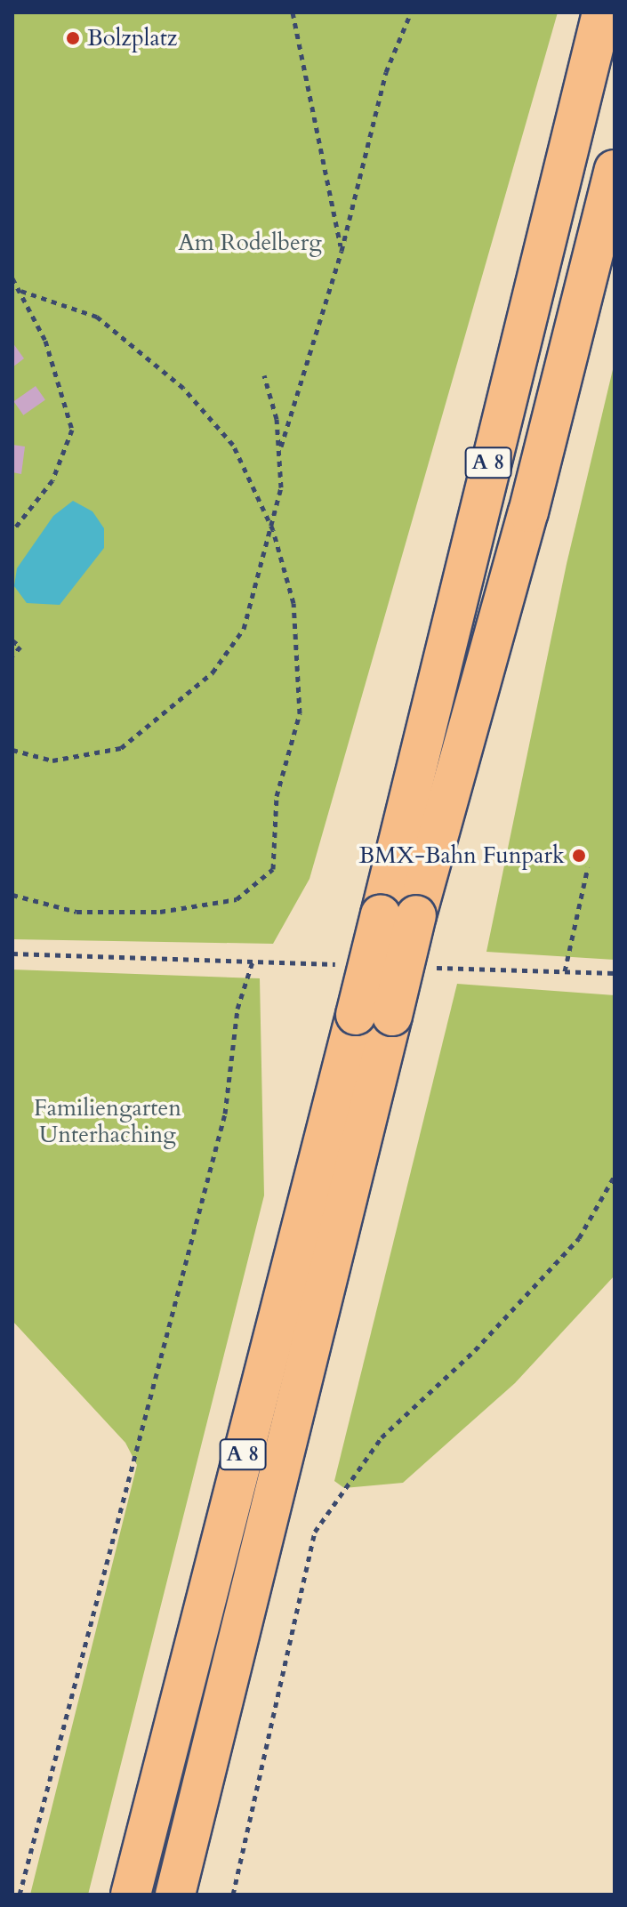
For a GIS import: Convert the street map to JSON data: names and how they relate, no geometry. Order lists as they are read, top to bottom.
{
  "streets": {
    "highway": ["A 8"]
  },
  "parks": ["Am Rodelberg", "Familiengarten Unterhaching"],
  "places": ["Bolzplatz", "BMX-Bahn Funpark"]
}
